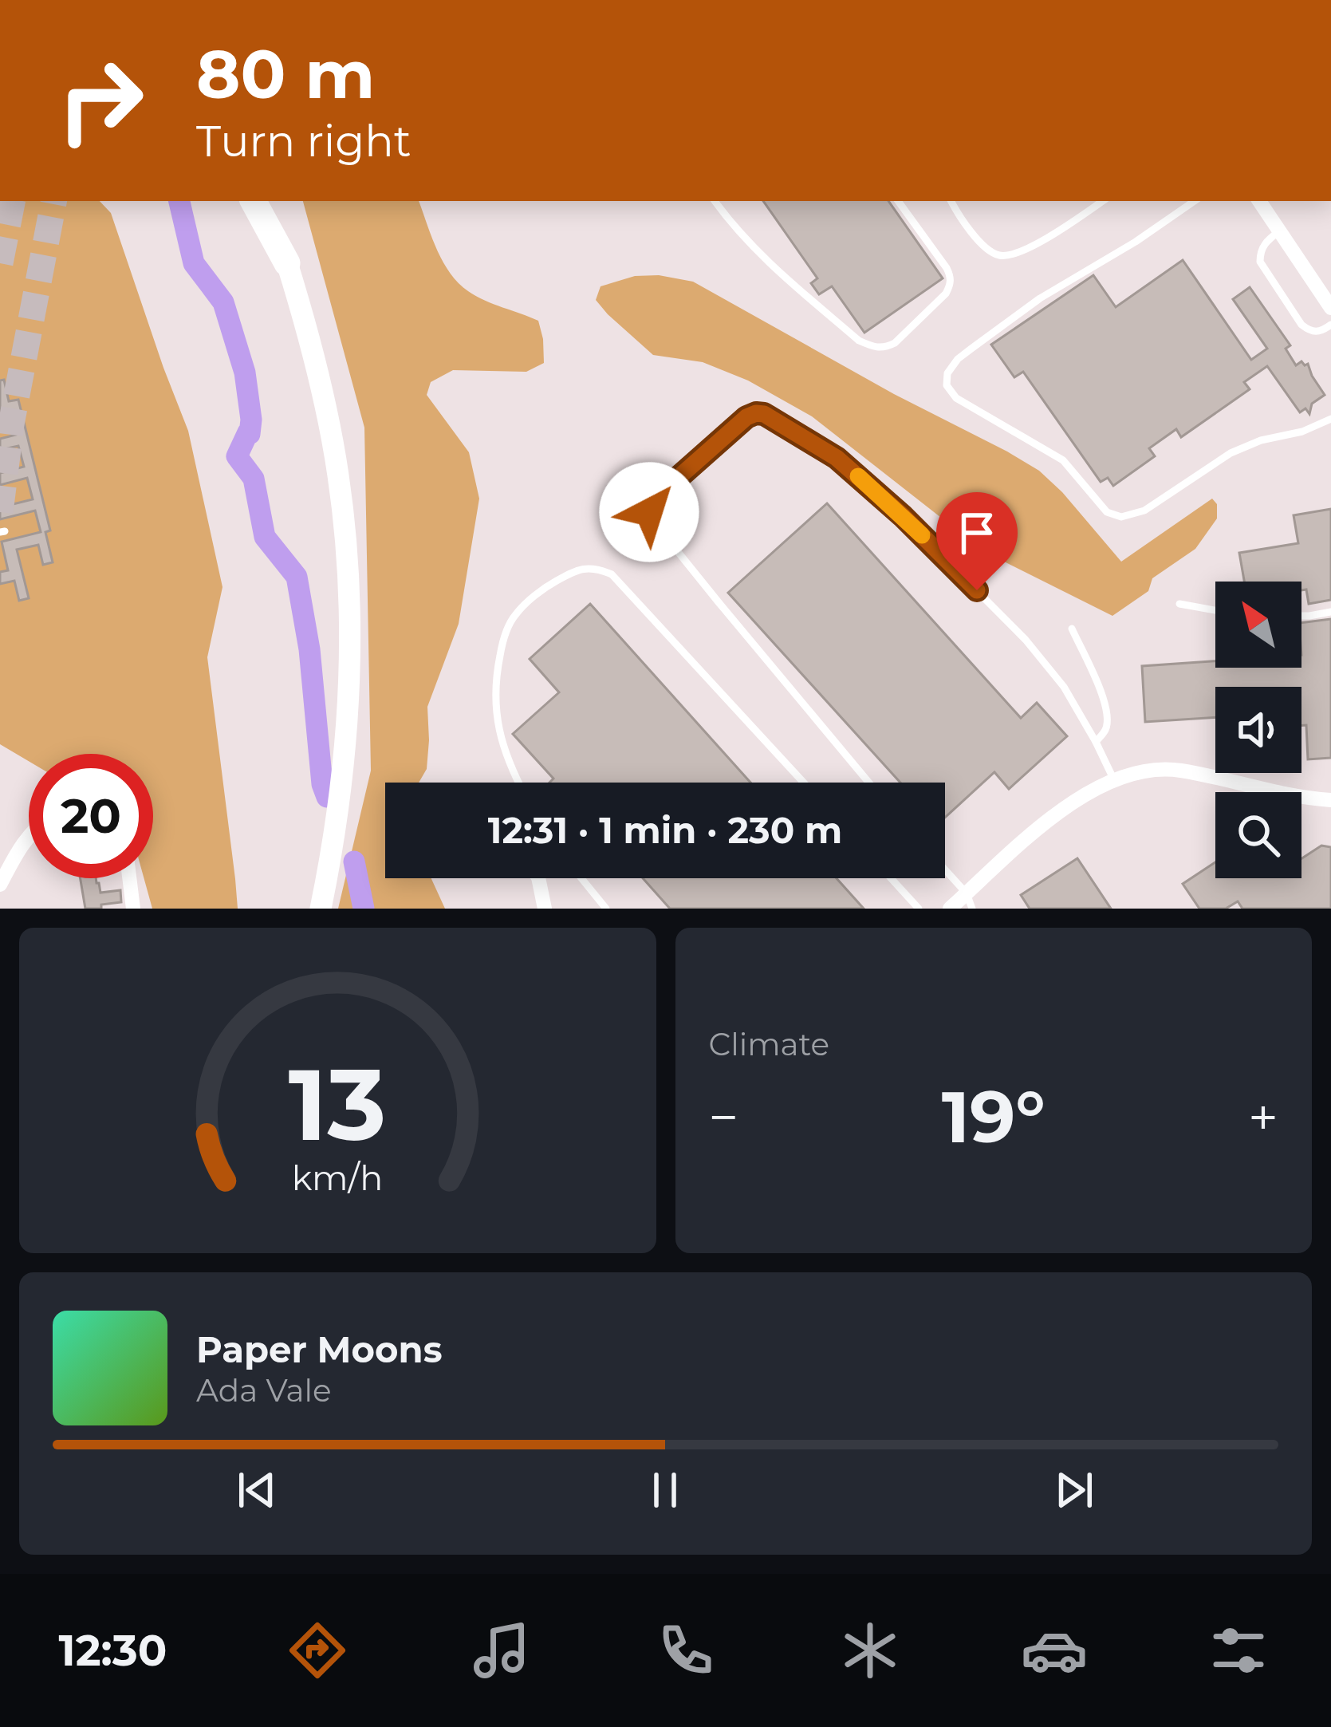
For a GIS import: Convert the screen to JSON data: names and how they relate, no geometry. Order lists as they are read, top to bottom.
{
  "north": "top left",
  "page": {
    "turn": ["80 m", "Turn right"],
    "limit": "20",
    "trip": "12:31 · 1 min · 230 m",
    "tile": "Climate",
    "heat": ["−", "19°", "+"],
    "song": ["Paper Moons", "Ada Vale"],
    "tabs": "12:30",
    "gauge": ["13", "km/h"]
  }
}
